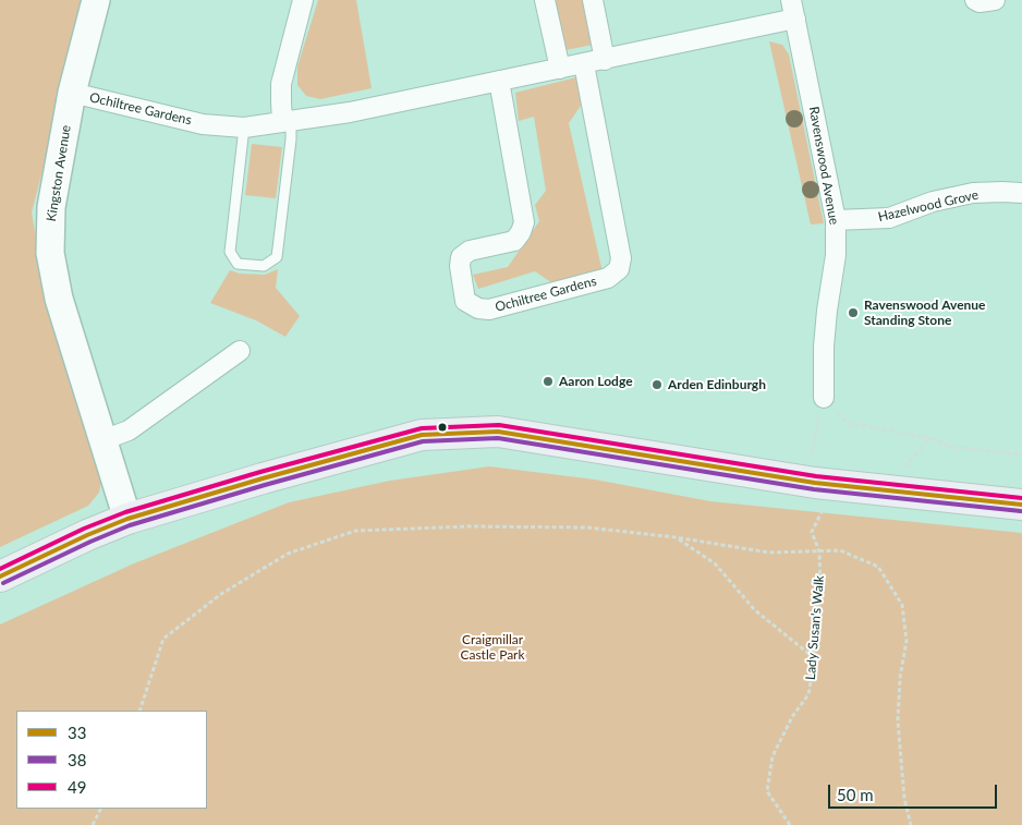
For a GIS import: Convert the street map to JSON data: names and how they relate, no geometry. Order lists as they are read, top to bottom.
{
  "streets": {
    "street": [
      "Ochiltree Gardens",
      "Ravenswood Avenue",
      "Kingston Avenue",
      "Hazelwood Grove"
    ],
    "path": ["Lady Susan's Walk"]
  },
  "crossings": [
    ["Ochiltree Gardens", "Ravenswood Avenue"],
    ["Ochiltree Gardens", "Kingston Avenue"],
    ["Ravenswood Avenue", "Hazelwood Grove"]
  ],
  "parks": ["Craigmillar Castle Park"],
  "places": ["Ravenswood Avenue Standing Stone", "Aaron Lodge", "Arden Edinburgh"],
  "lines": ["transit line 49", "transit line 33", "transit line 38"],
  "legend": ["33", "38", "49"],
  "scale_bar": "50 m"
}
